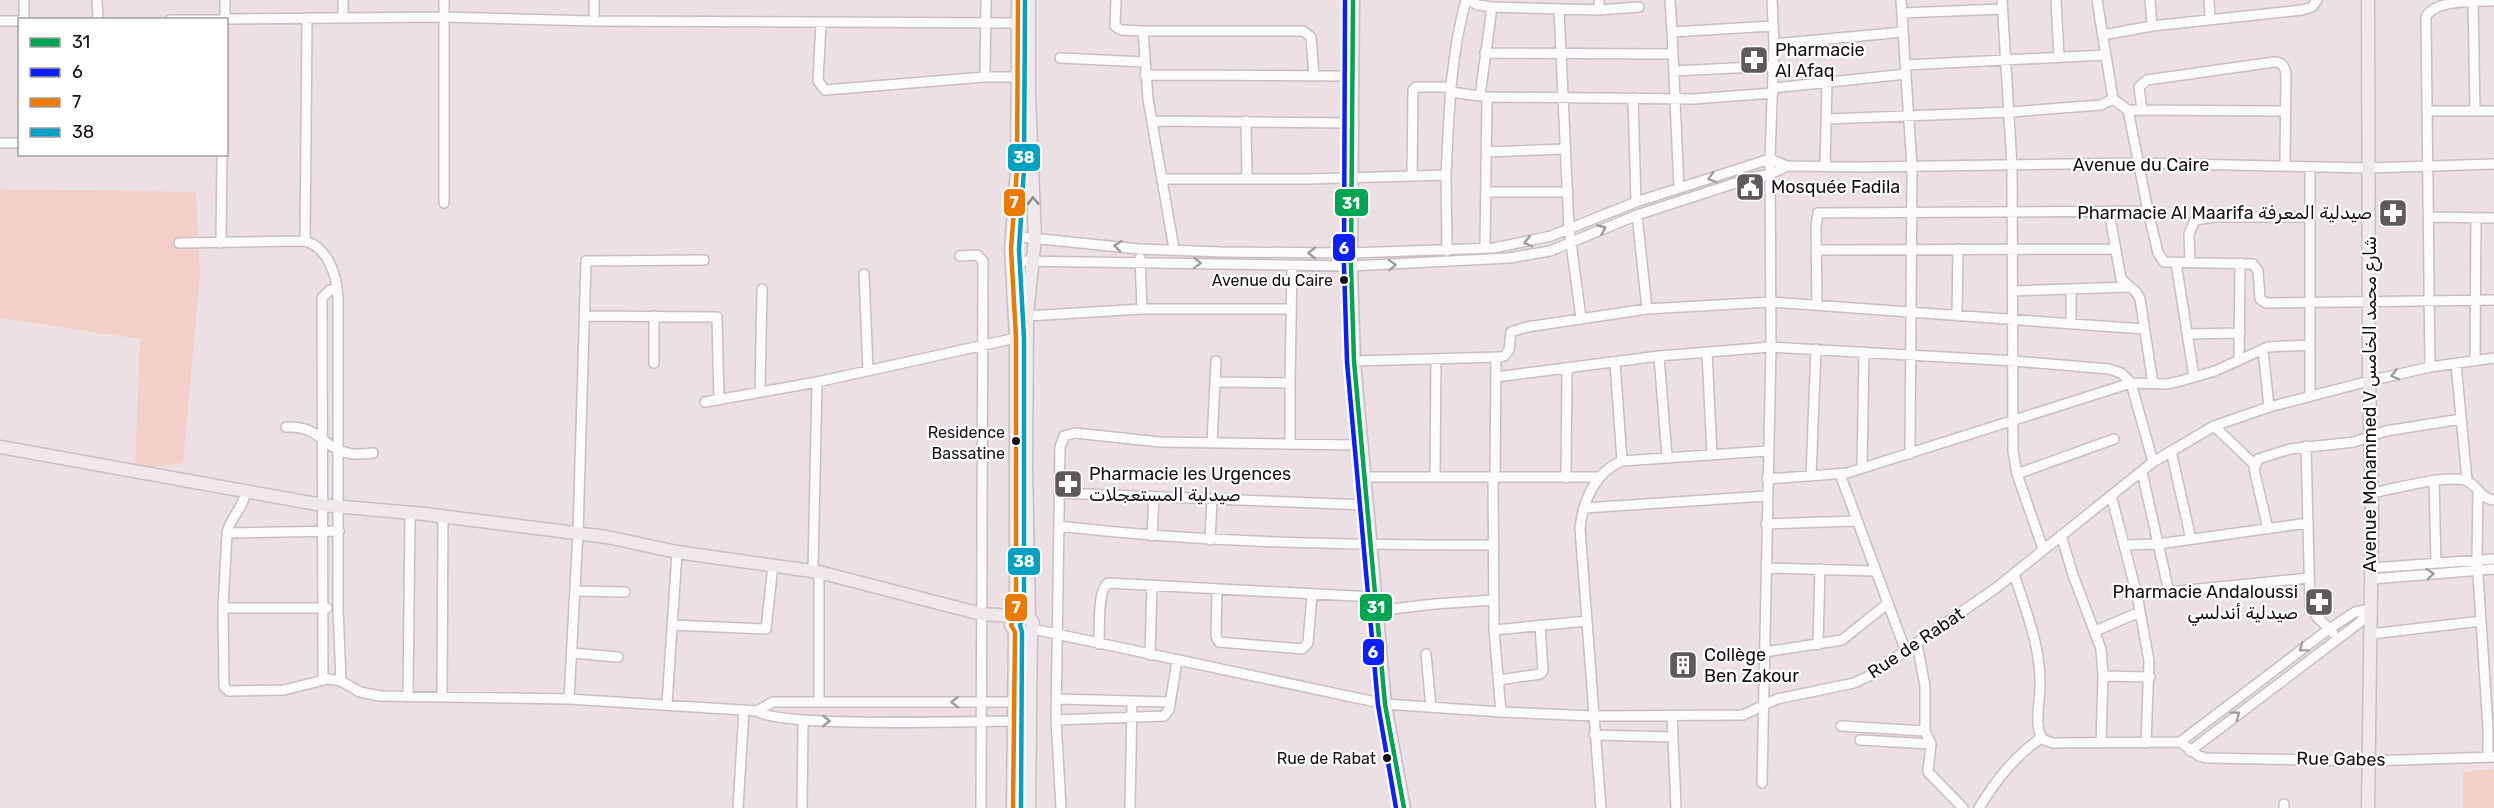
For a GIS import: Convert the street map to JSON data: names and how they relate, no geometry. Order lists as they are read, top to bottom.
{
  "streets": {
    "main road": ["Avenue Mohammed V شارع محمد الخامس"],
    "street": ["Avenue du Caire", "Rue de Rabat", "Rue Gabes"]
  },
  "crossings": [
    ["Avenue du Caire", "Avenue Mohammed V شارع محمد الخامس"],
    ["Avenue Mohammed V شارع محمد الخامس", "Rue de Rabat"],
    ["Avenue Mohammed V شارع محمد الخامس", "Rue Gabes"]
  ],
  "places": {
    "pharmacy": [
      "Pharmacie Al Afaq",
      "Pharmacie Al Maarifa صيدلية المعرفة",
      "Pharmacie les Urgences صيدلية المستعجلات",
      "Pharmacie Andaloussi صيدلية أندلسي"
    ],
    "public building": ["Mosquée Fadila"],
    "other": ["Avenue du Caire", "Residence Bassatine", "Rue de Rabat"],
    "building": ["Collège Ben Zakour"]
  },
  "lines": [
    "transit line 31",
    "transit line 6",
    "transit line 7",
    "transit line 38"
  ],
  "legend": [
    "31",
    "6",
    "7",
    "38"
  ]
}
